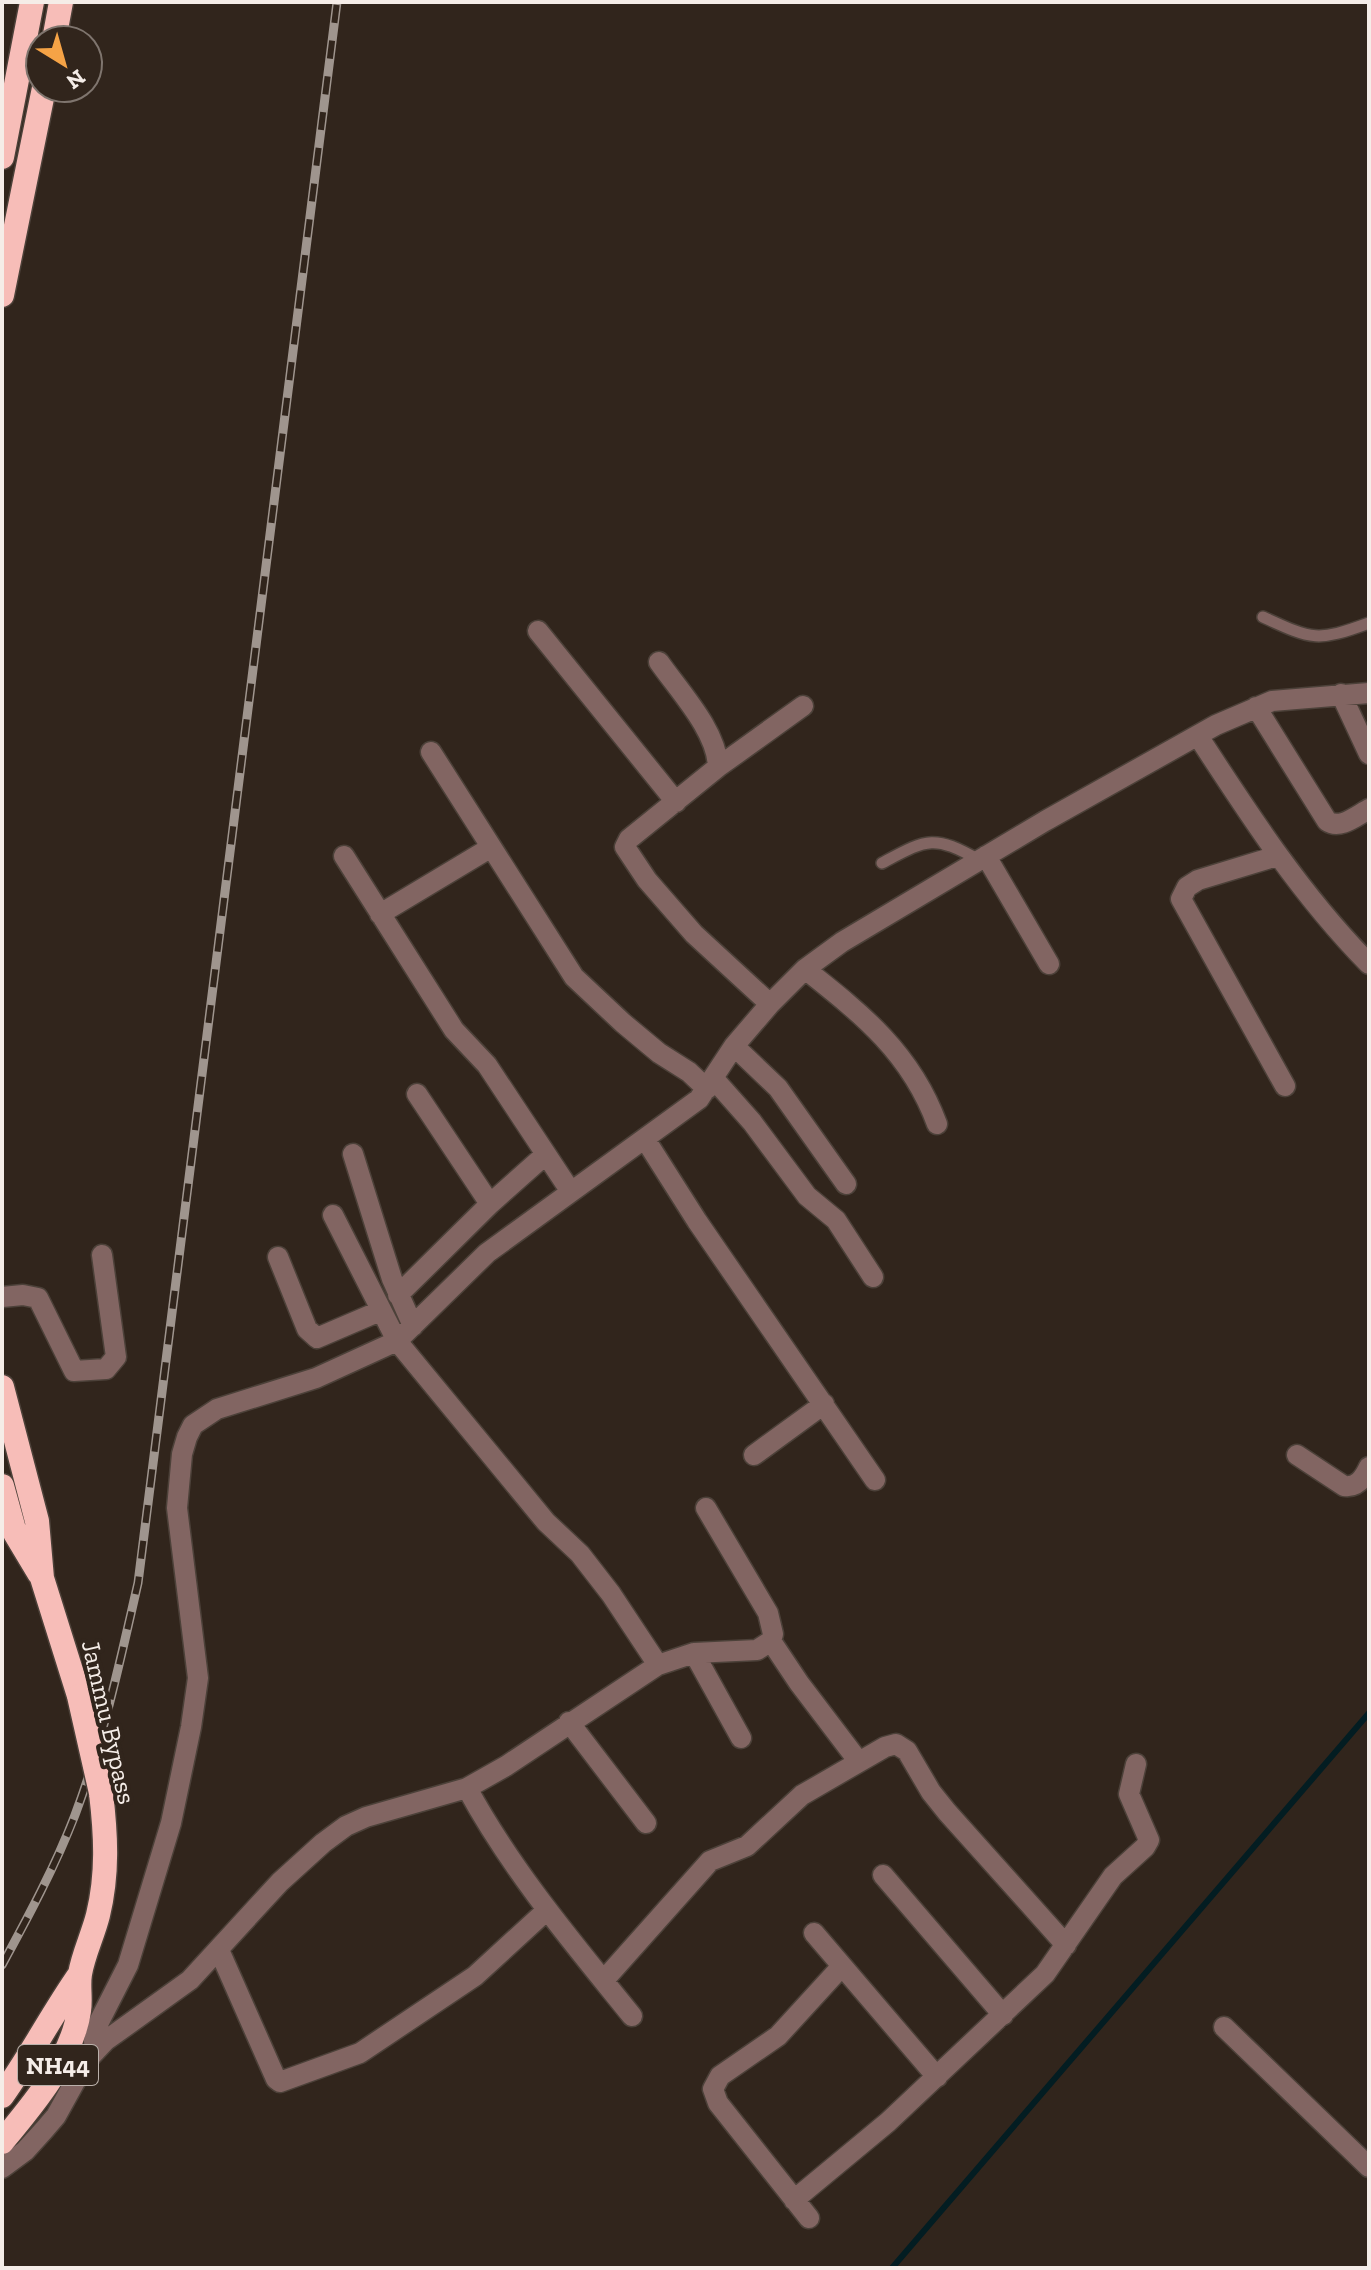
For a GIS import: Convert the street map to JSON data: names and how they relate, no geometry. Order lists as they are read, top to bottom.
{
  "streets": {
    "highway": ["Jammu Bypass", "NH44"]
  },
  "north": "bottom right"
}
